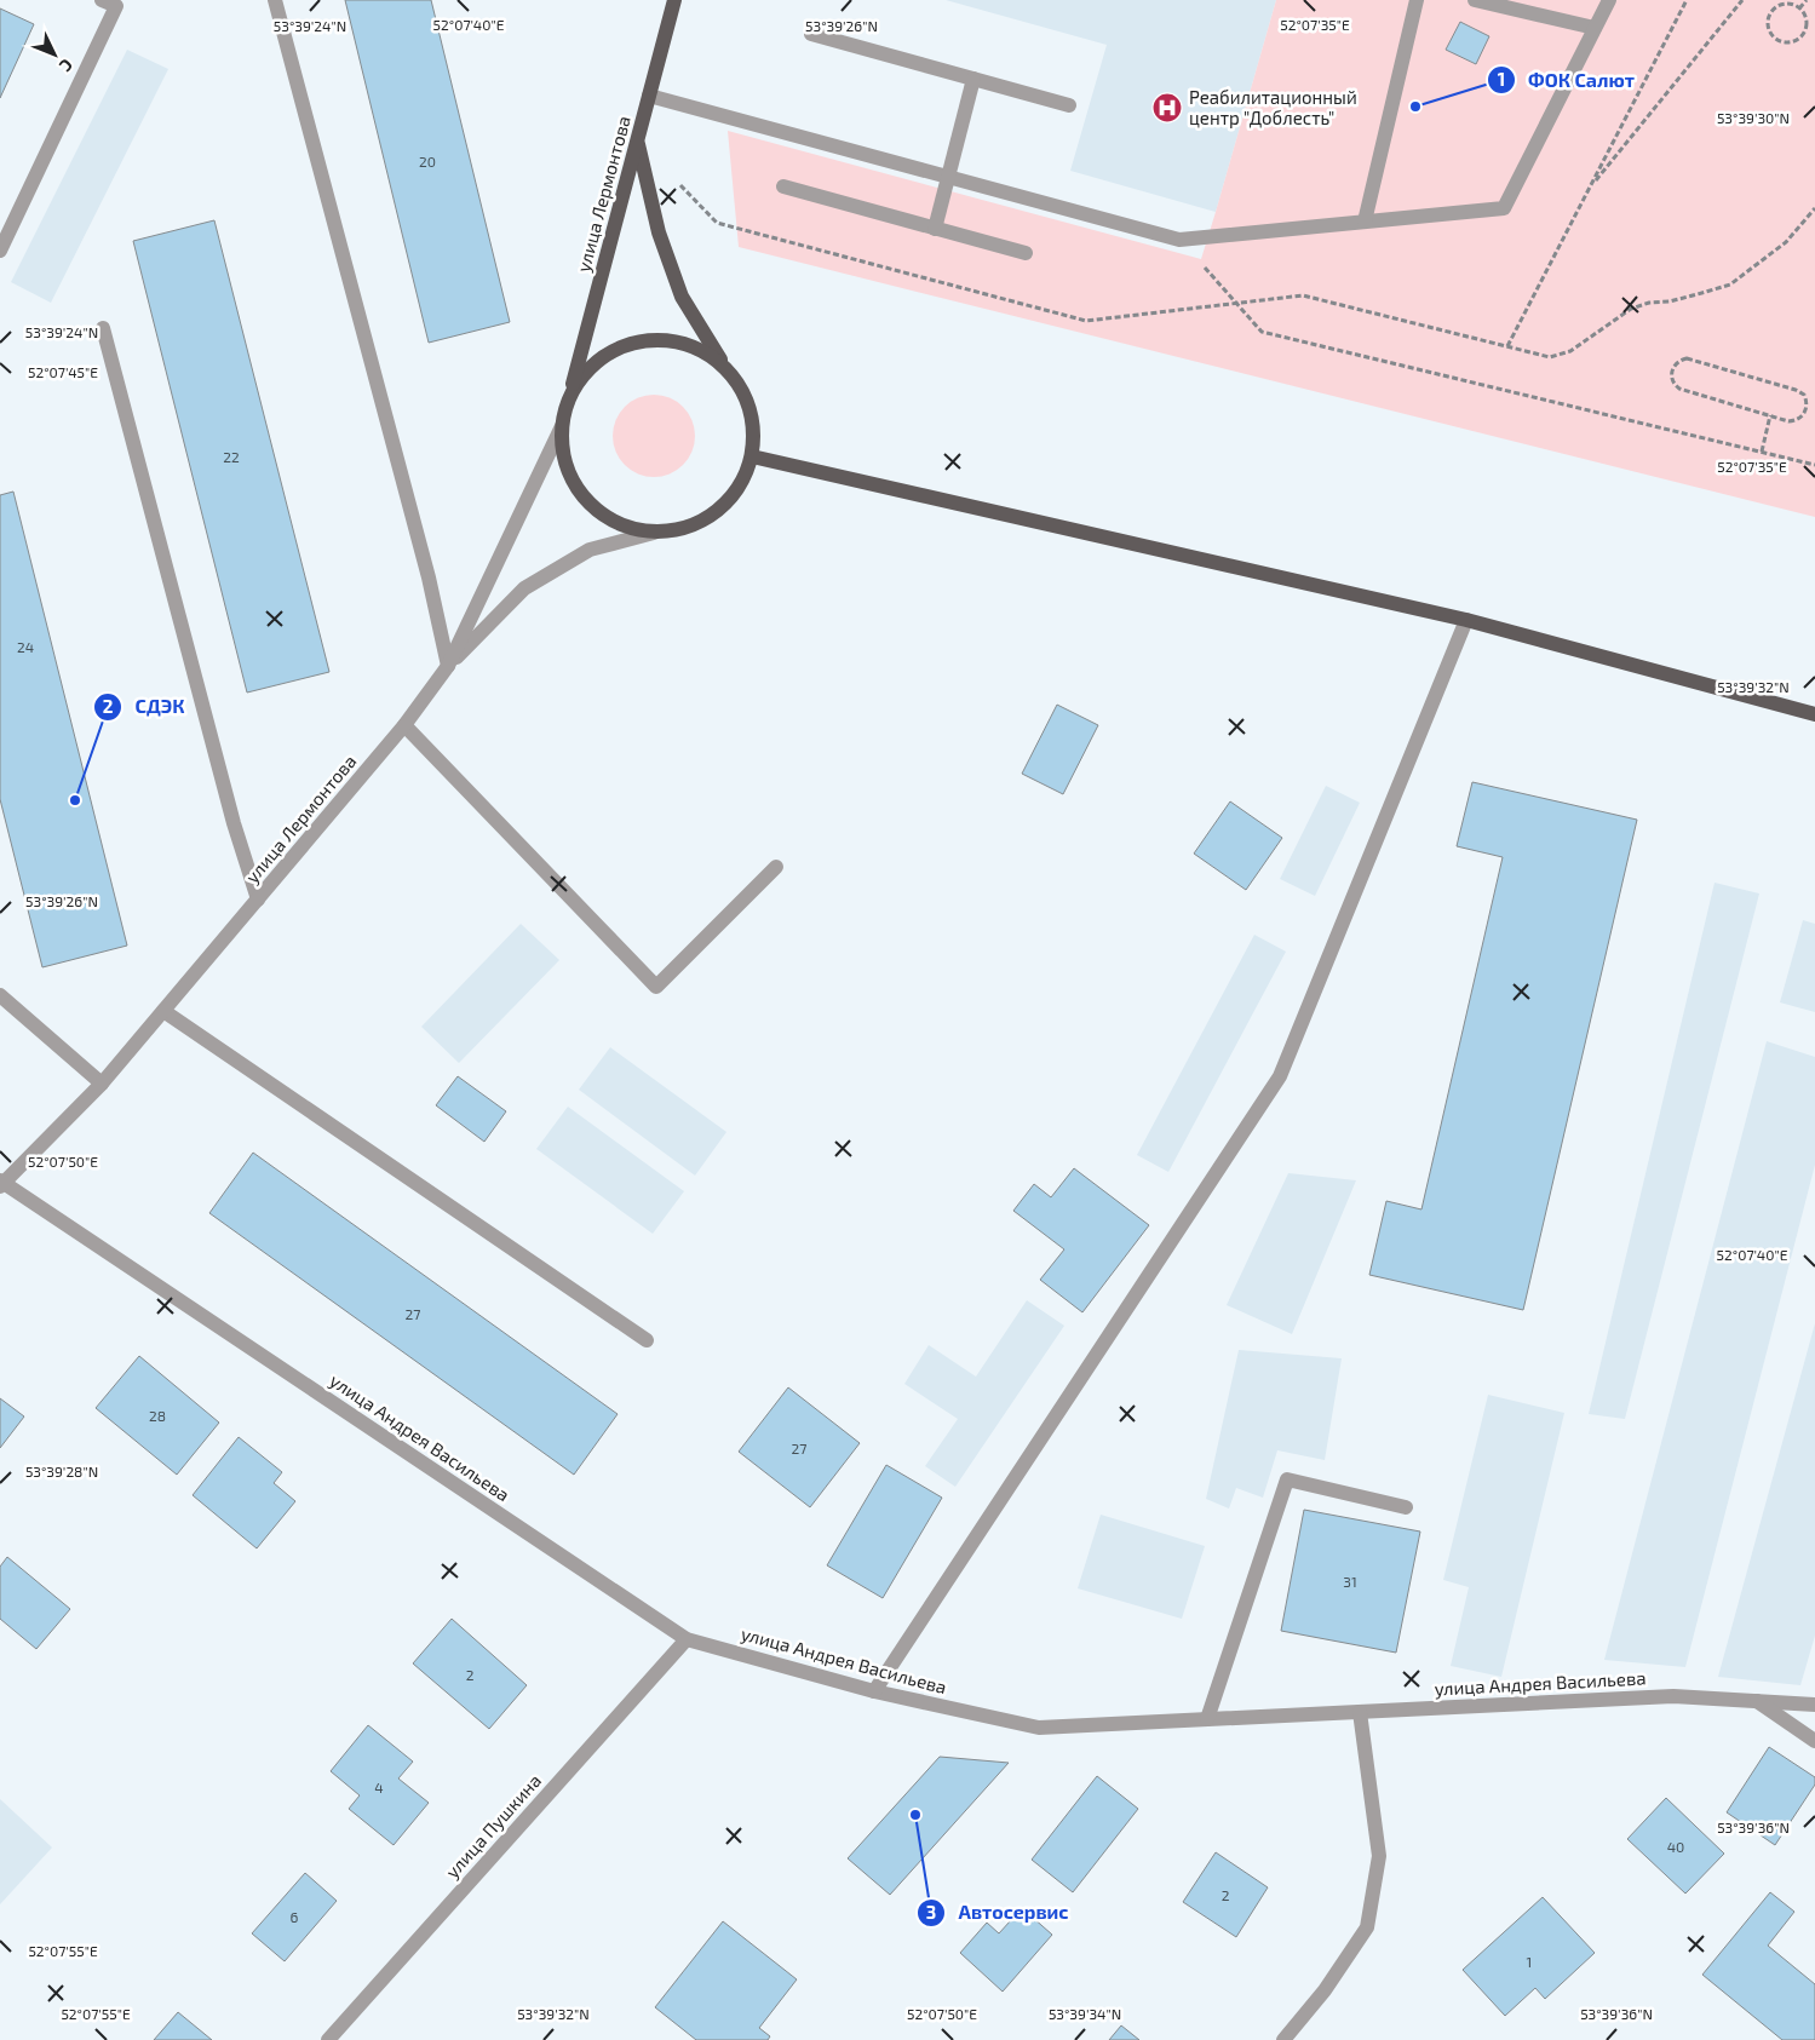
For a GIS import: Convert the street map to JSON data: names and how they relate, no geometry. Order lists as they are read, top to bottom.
{
  "streets": {
    "main road": ["улица Лермонтова"],
    "street": ["улица Андрея Васильева", "улица Пушкина"]
  },
  "crossings": [
    ["улица Лермонтова", "улица Андрея Васильева"],
    ["улица Андрея Васильева", "улица Пушкина"]
  ],
  "places": {
    "other": ["ФОК Салют", "СДЭК", "Автосервис"],
    "hospital": ["Реабилитационный центр \"Доблесть\""]
  },
  "house_numbers": [
    "20",
    "22",
    "24",
    "27",
    "28",
    "27",
    "31",
    "2",
    "4",
    "40",
    "2",
    "6",
    "1"
  ],
  "north": "bottom right",
  "coordinates": [
    "52°07'40\"E",
    "52°07'35\"E",
    "53°39'24\"N",
    "53°39'26\"N",
    "53°39'30\"N",
    "52°07'45\"E",
    "53°39'32\"N",
    "52°07'50\"E",
    "53°39'28\"N",
    "53°39'36\"N",
    "52°07'55\"E",
    "53°39'34\"N"
  ]
}
